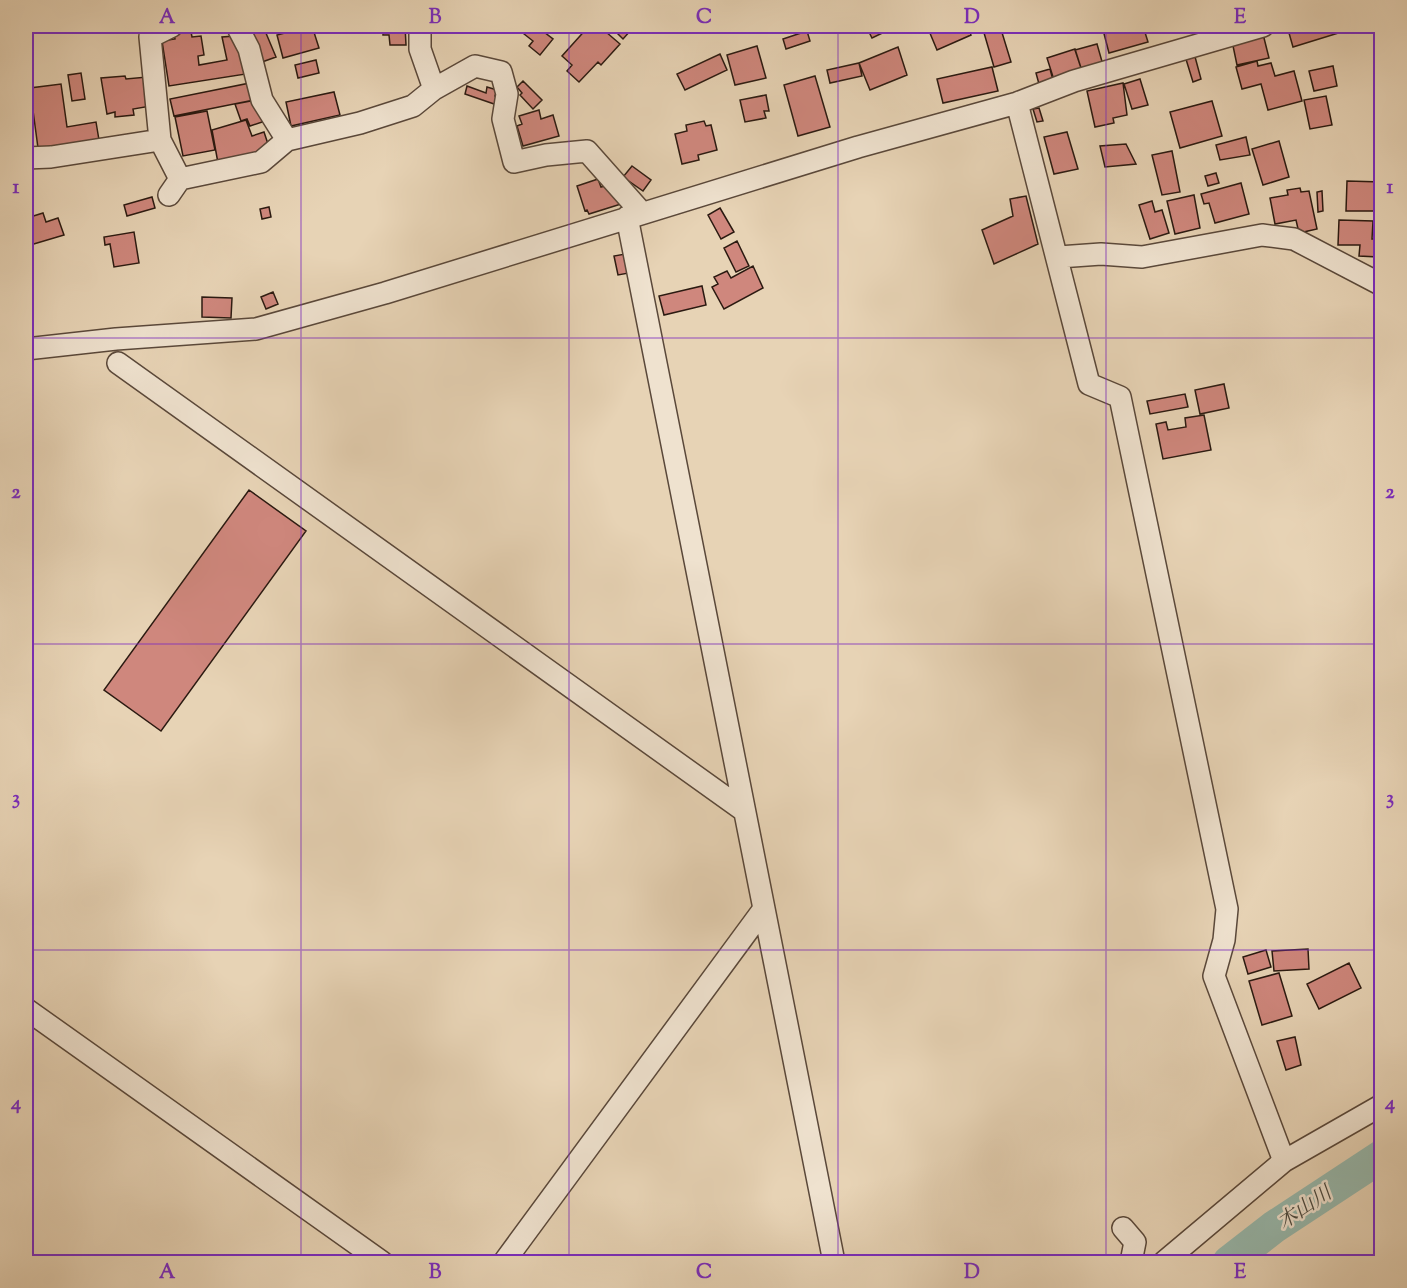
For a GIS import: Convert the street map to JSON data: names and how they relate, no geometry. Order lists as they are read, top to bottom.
{
  "water": ["木山川"],
  "grid": {
    "columns": [
      "A",
      "B",
      "C",
      "D",
      "E"
    ],
    "rows": [
      "1",
      "2",
      "3",
      "4"
    ]
  }
}
